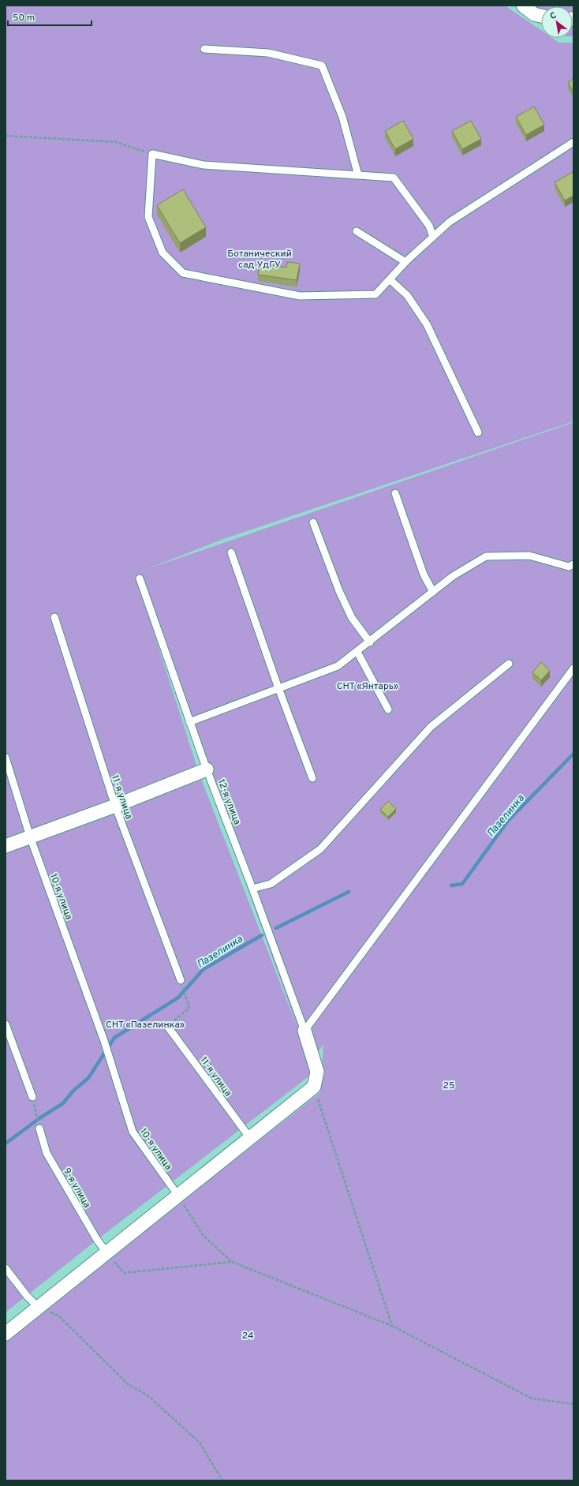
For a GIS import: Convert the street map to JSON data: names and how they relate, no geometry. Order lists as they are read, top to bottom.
{
  "streets": {
    "lane": [
      "11-я улица",
      "12-я улица",
      "10-я улица",
      "9-я улица"
    ]
  },
  "water": ["Пазелинка"],
  "parks": [
    "Ботанический сад УдГУ",
    "СНТ «Янтарь»",
    "СНТ «Пазелинка»",
    "25",
    "24"
  ],
  "scale_bar": "50 m",
  "north": "top left"
}
